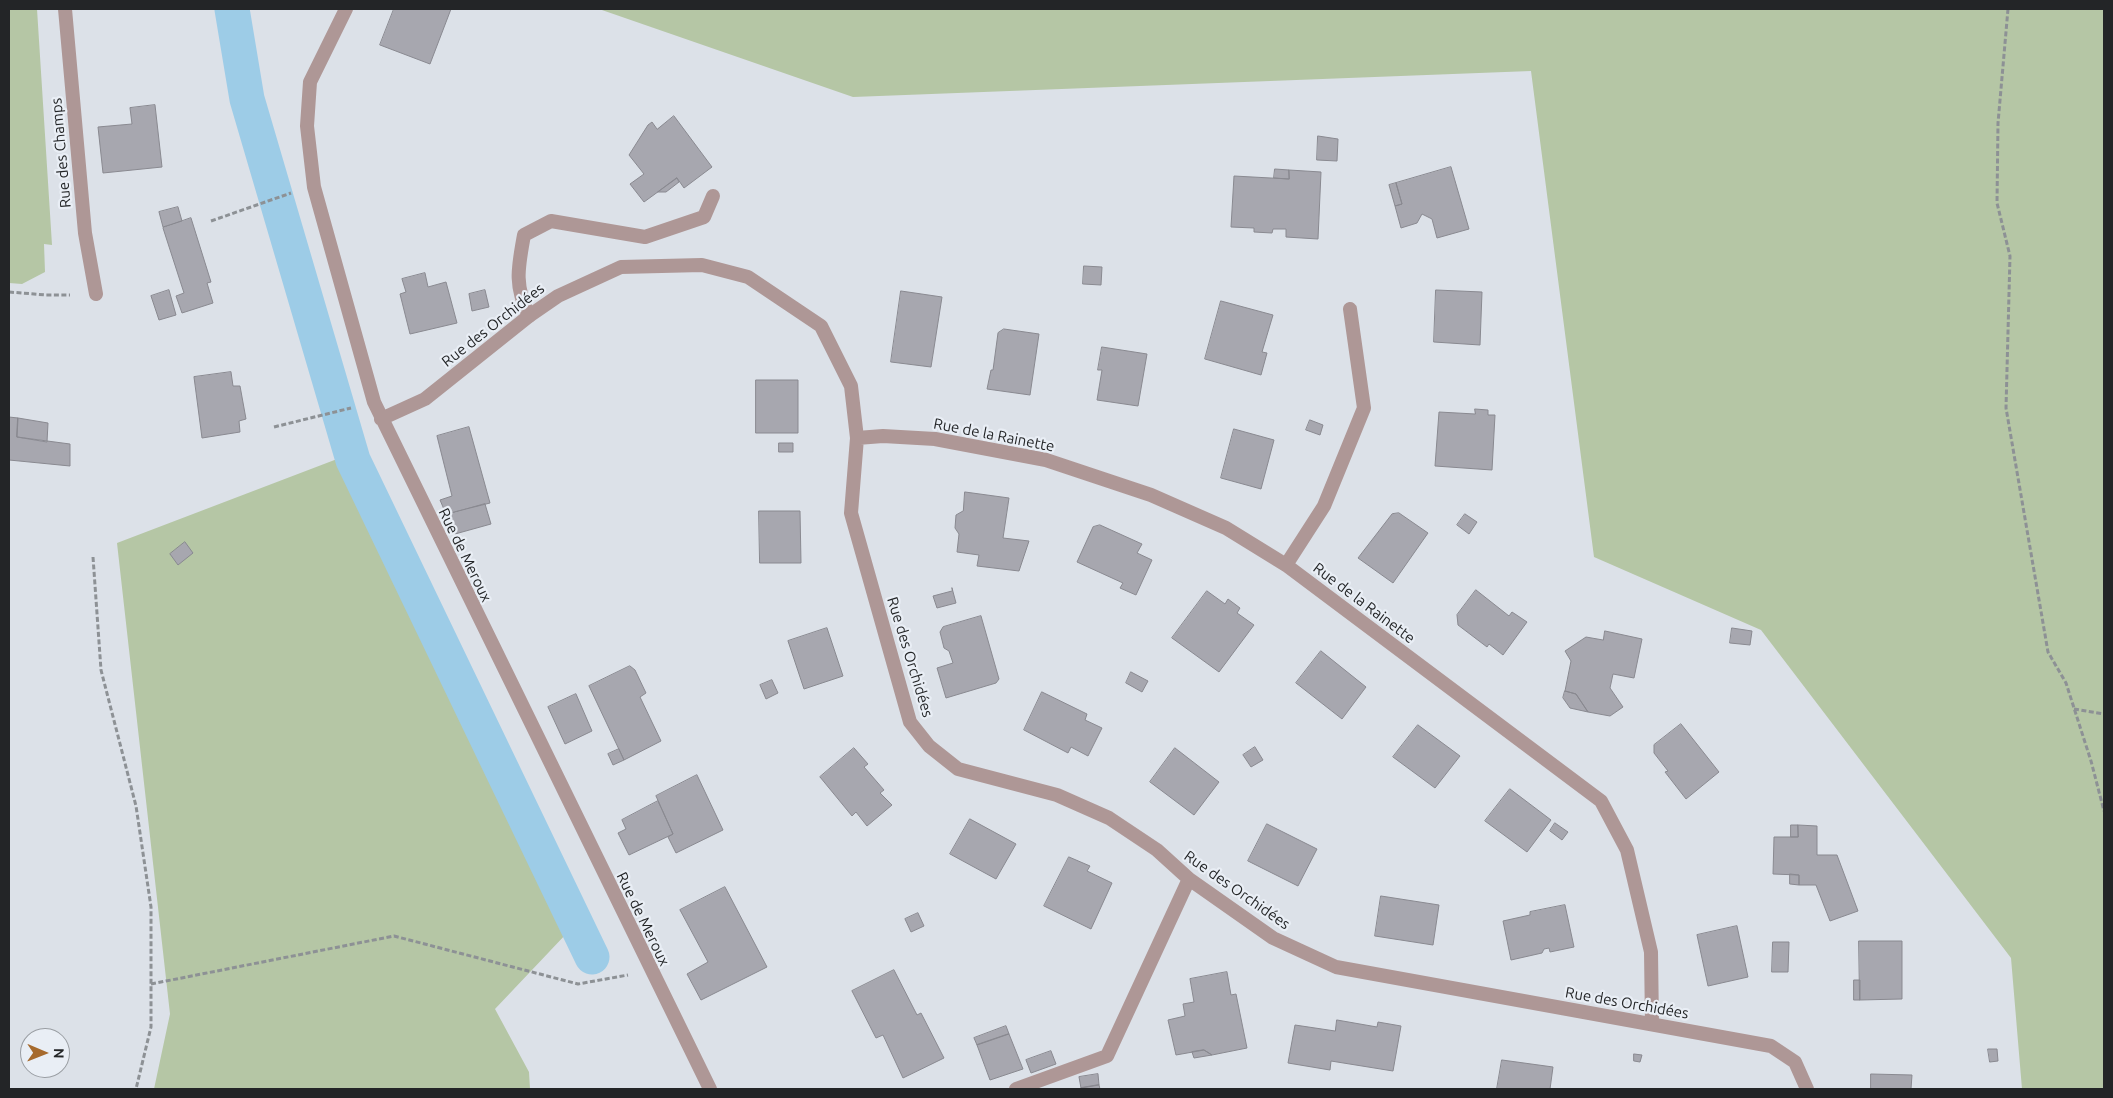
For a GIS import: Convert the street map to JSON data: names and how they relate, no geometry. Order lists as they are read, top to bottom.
{
  "streets": {
    "street": [
      "Rue des Champs",
      "Rue des Orchidées",
      "Rue de la Rainette",
      "Rue de Meroux"
    ]
  },
  "crossings": [
    ["Rue des Orchidées", "Rue de la Rainette"],
    ["Rue des Orchidées", "Rue de Meroux"]
  ],
  "north": "right"
}
